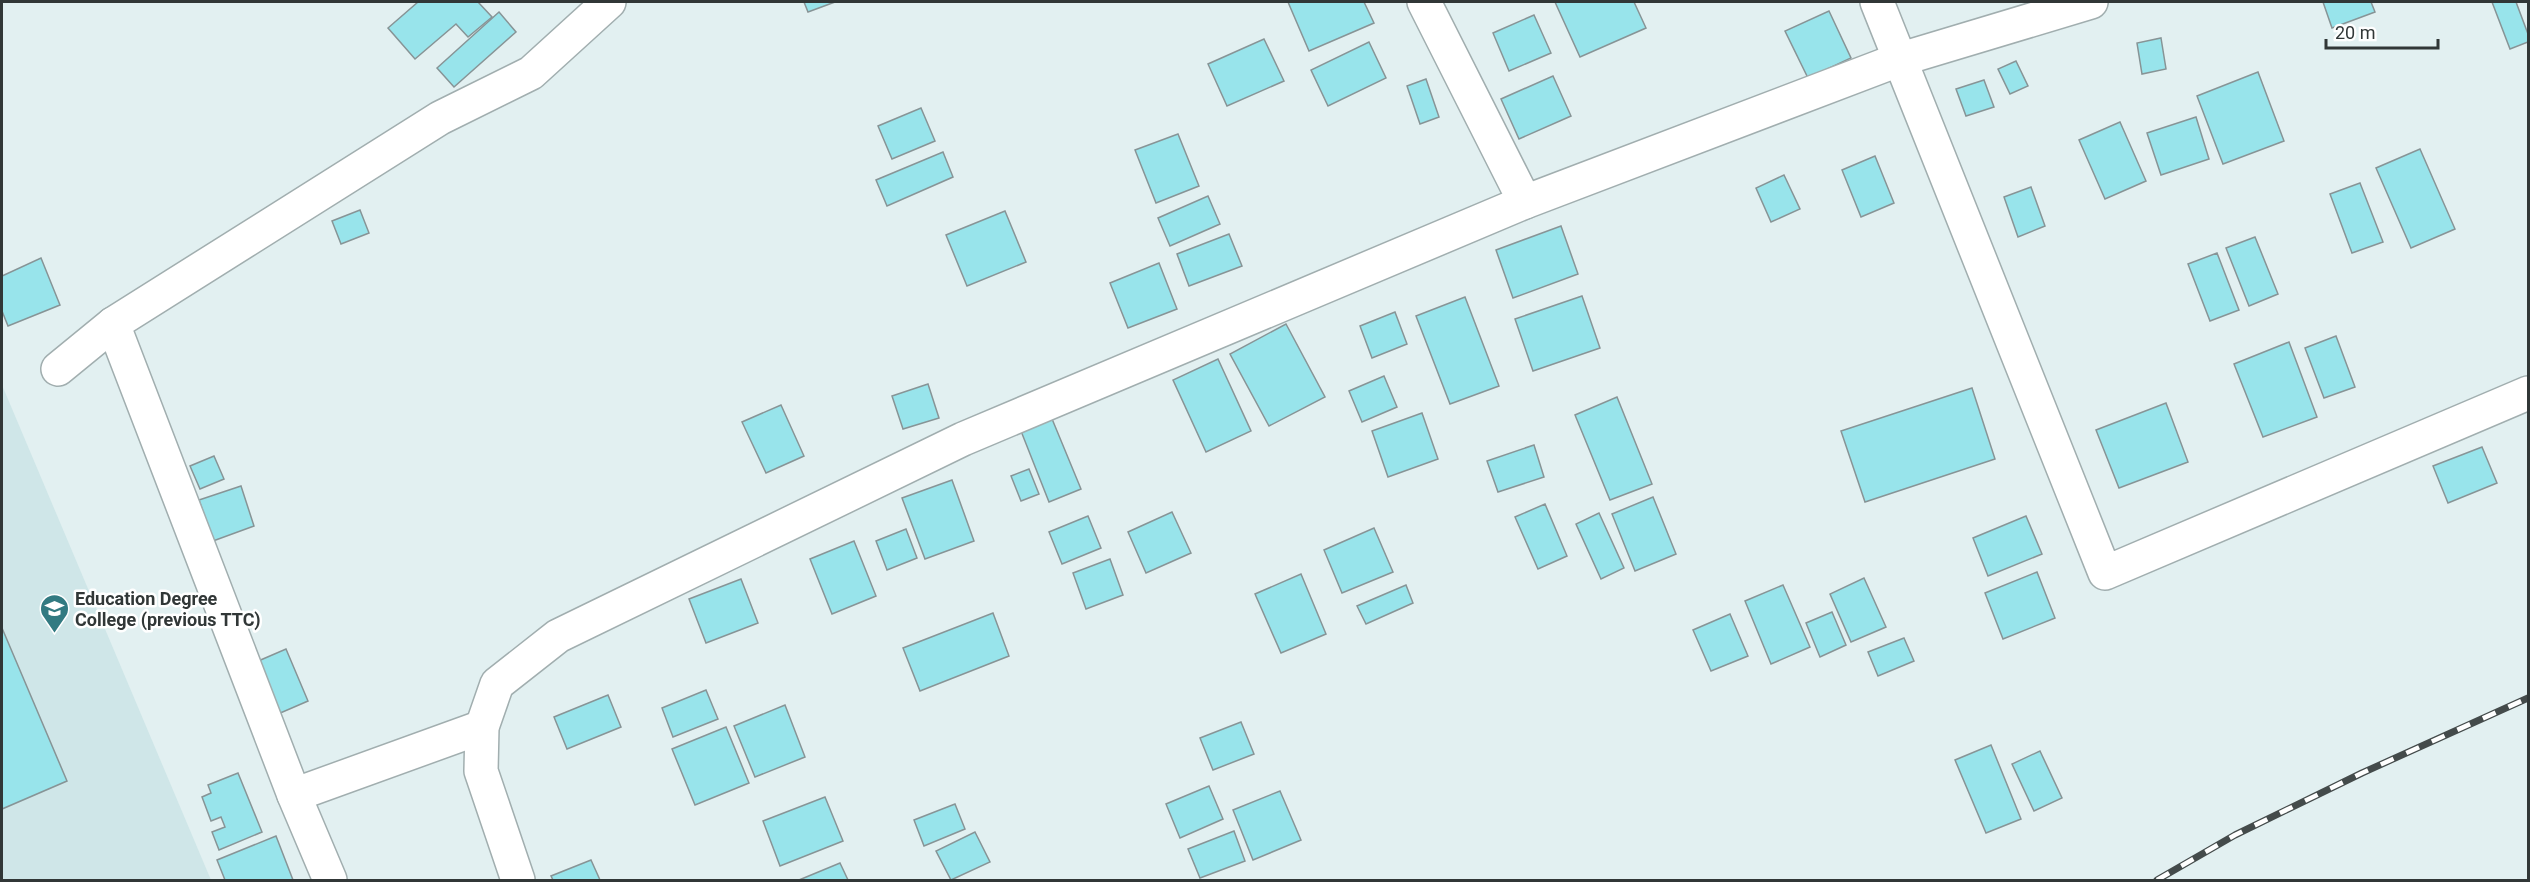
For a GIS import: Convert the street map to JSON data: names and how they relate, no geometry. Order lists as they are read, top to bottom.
{
  "places": {
    "school or university": ["Education Degree College (previous TTC)"]
  },
  "scale_bar": "20 m"
}
